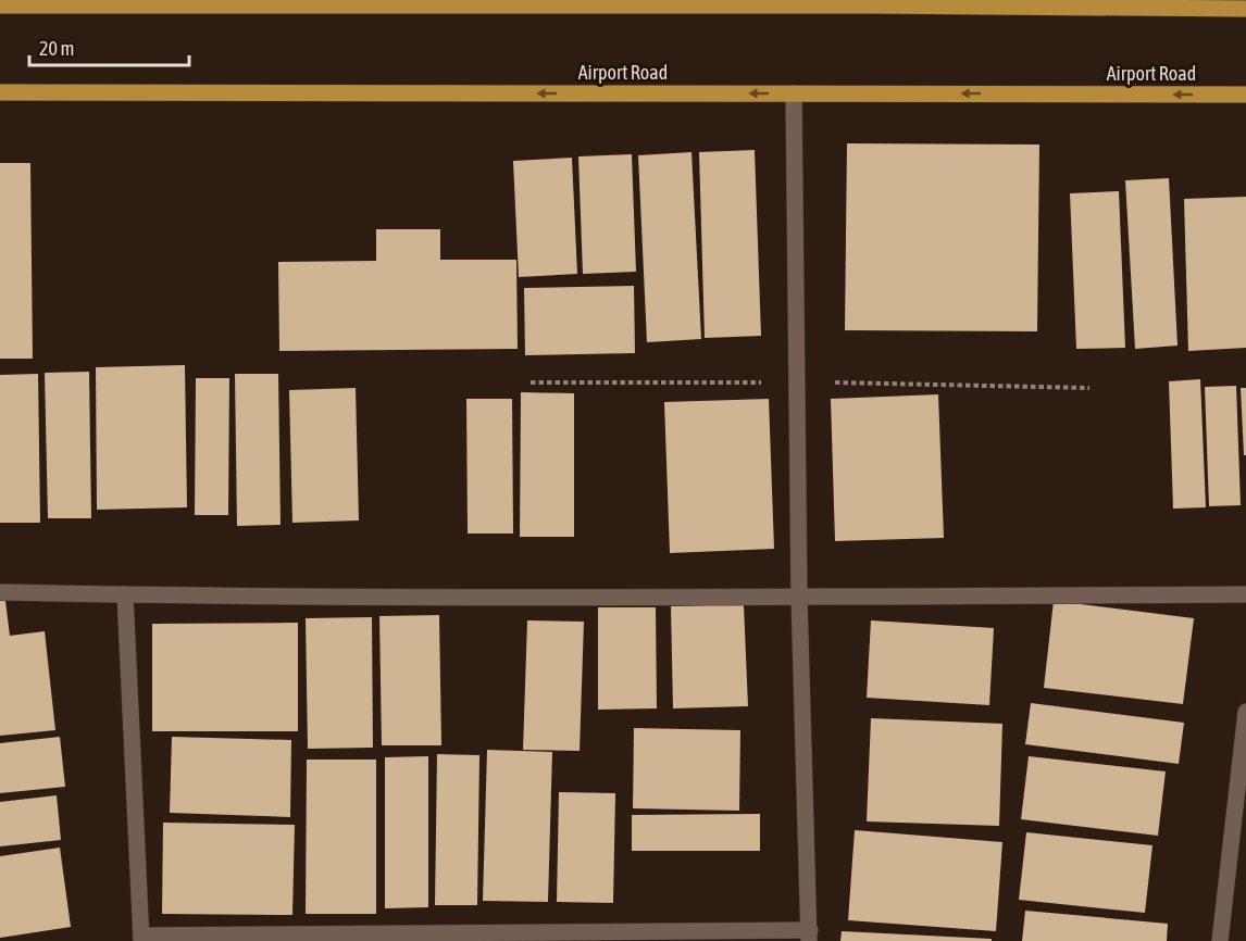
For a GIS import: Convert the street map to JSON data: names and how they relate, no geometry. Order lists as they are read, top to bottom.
{
  "streets": {
    "main road": ["Airport Road"]
  },
  "scale_bar": "20 m"
}
